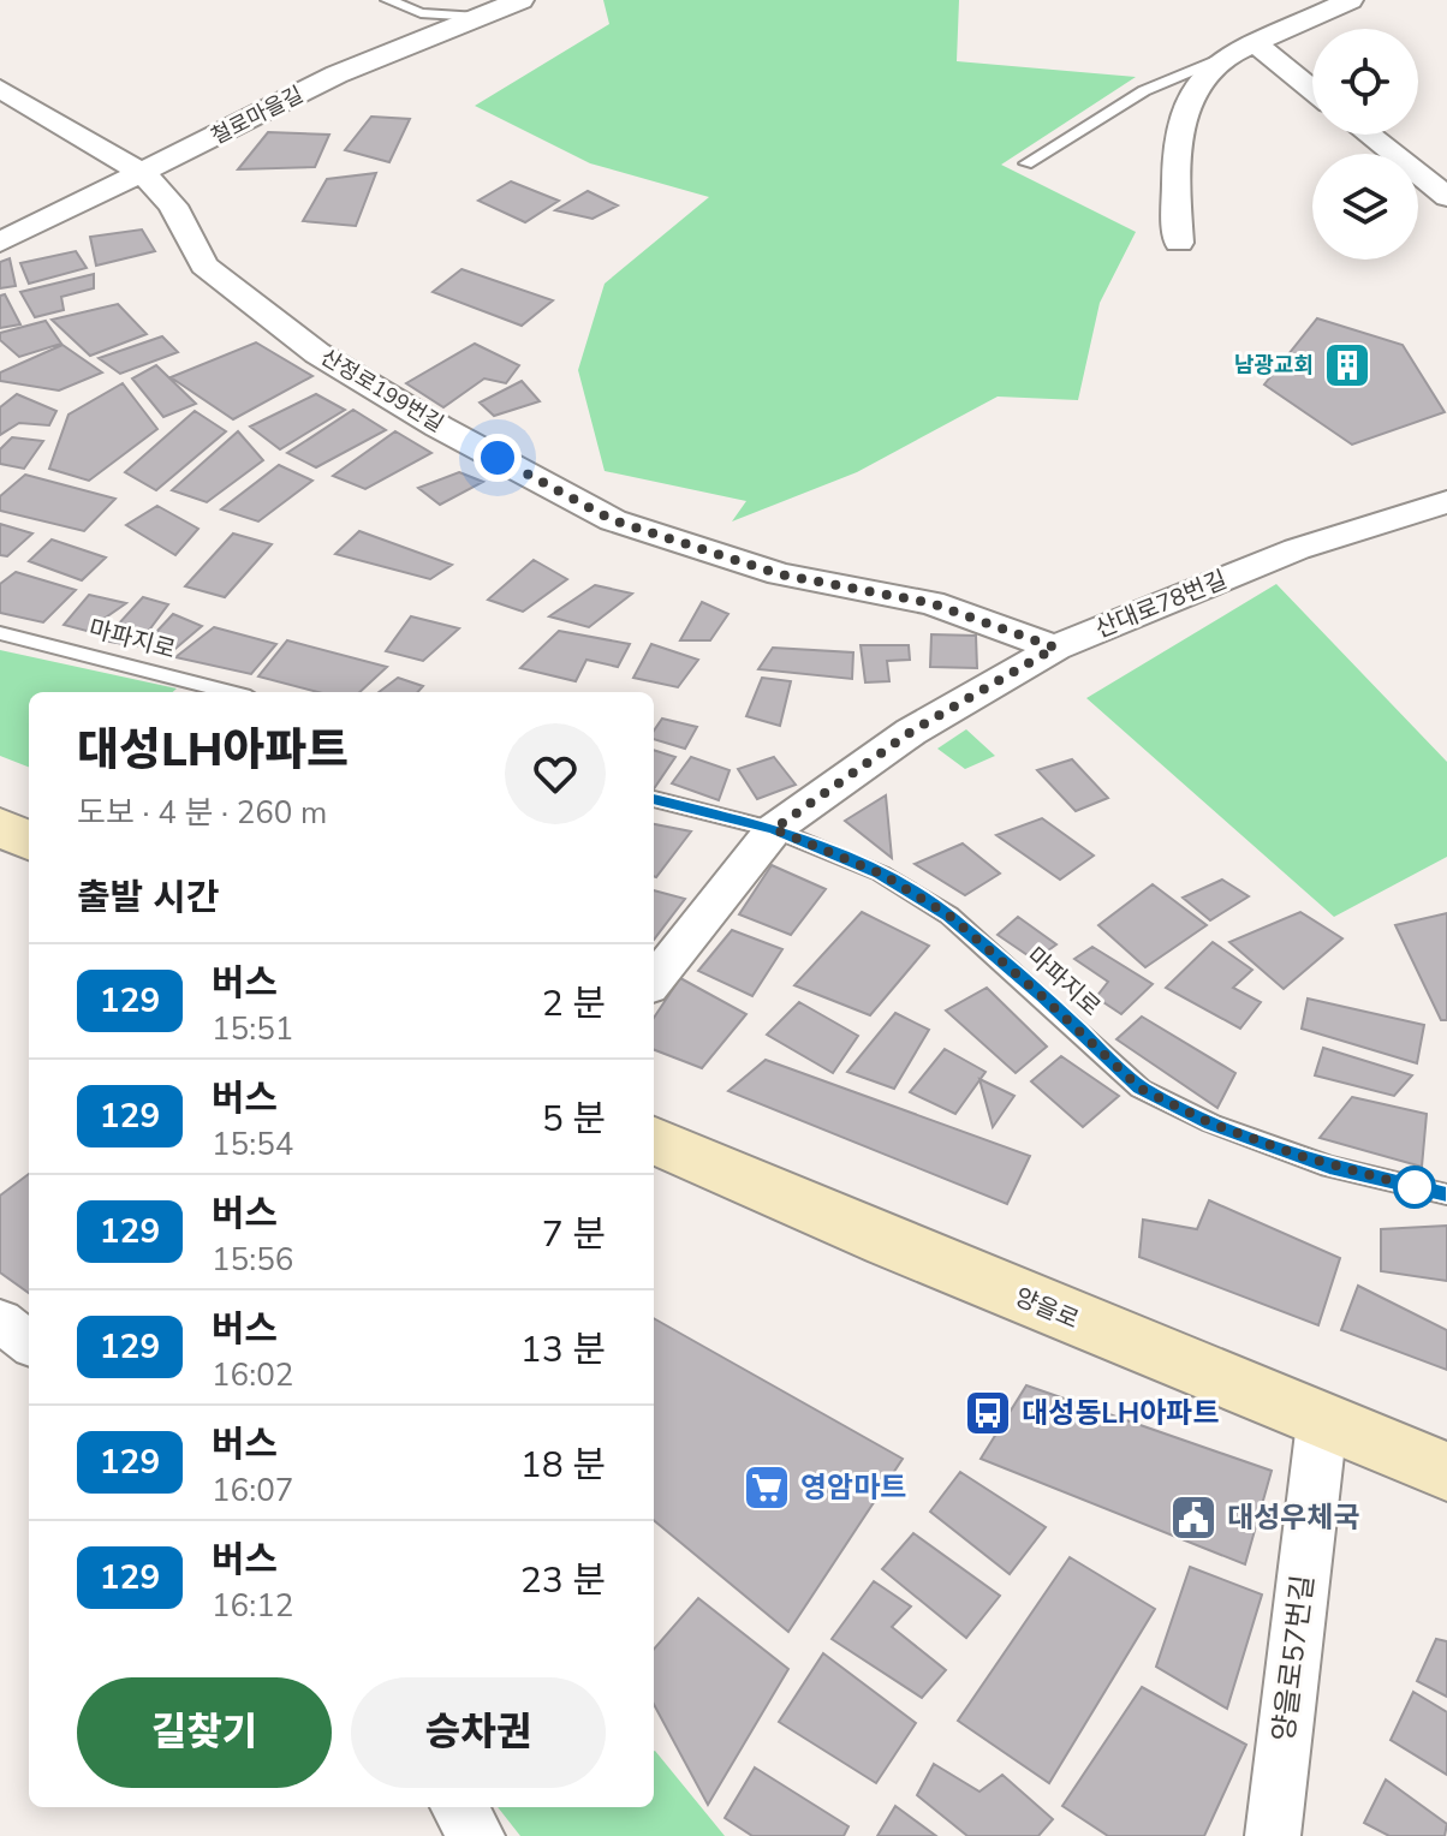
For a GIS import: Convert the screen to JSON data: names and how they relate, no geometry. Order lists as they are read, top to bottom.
{
  "streets": {
    "street": [
      "철로마을길",
      "산정로199번길",
      "산대로78번길",
      "양을로",
      "양을로57번길"
    ],
    "lane": ["마파지로"]
  },
  "crossings": [
    ["철로마을길", "산정로199번길"],
    ["산정로199번길", "산대로78번길"],
    ["산대로78번길", "마파지로"],
    ["양을로", "양을로57번길"]
  ],
  "places": {
    "building": ["남광교회"],
    "bus stop": ["대성동LH아파트"],
    "supermarket": ["영암마트"],
    "public building": ["대성우체국"]
  },
  "lines": ["bus line 129"],
  "page": {
    "heading": [
      ["대성LH아파트", "도보 · 4 분 · 260 m"],
      "출발 시간"
    ],
    "list": [
      {
        "mark": "129",
        "name": "버스",
        "note": "15:51",
        "value": "2 분"
      },
      {
        "mark": "129",
        "name": "버스",
        "note": "15:54",
        "value": "5 분"
      },
      {
        "mark": "129",
        "name": "버스",
        "note": "15:56",
        "value": "7 분"
      },
      {
        "mark": "129",
        "name": "버스",
        "note": "16:02",
        "value": "13 분"
      },
      {
        "mark": "129",
        "name": "버스",
        "note": "16:07",
        "value": "18 분"
      },
      {
        "mark": "129",
        "name": "버스",
        "note": "16:12",
        "value": "23 분"
      }
    ],
    "buttons": ["길찾기", "승차권"]
  }
}
